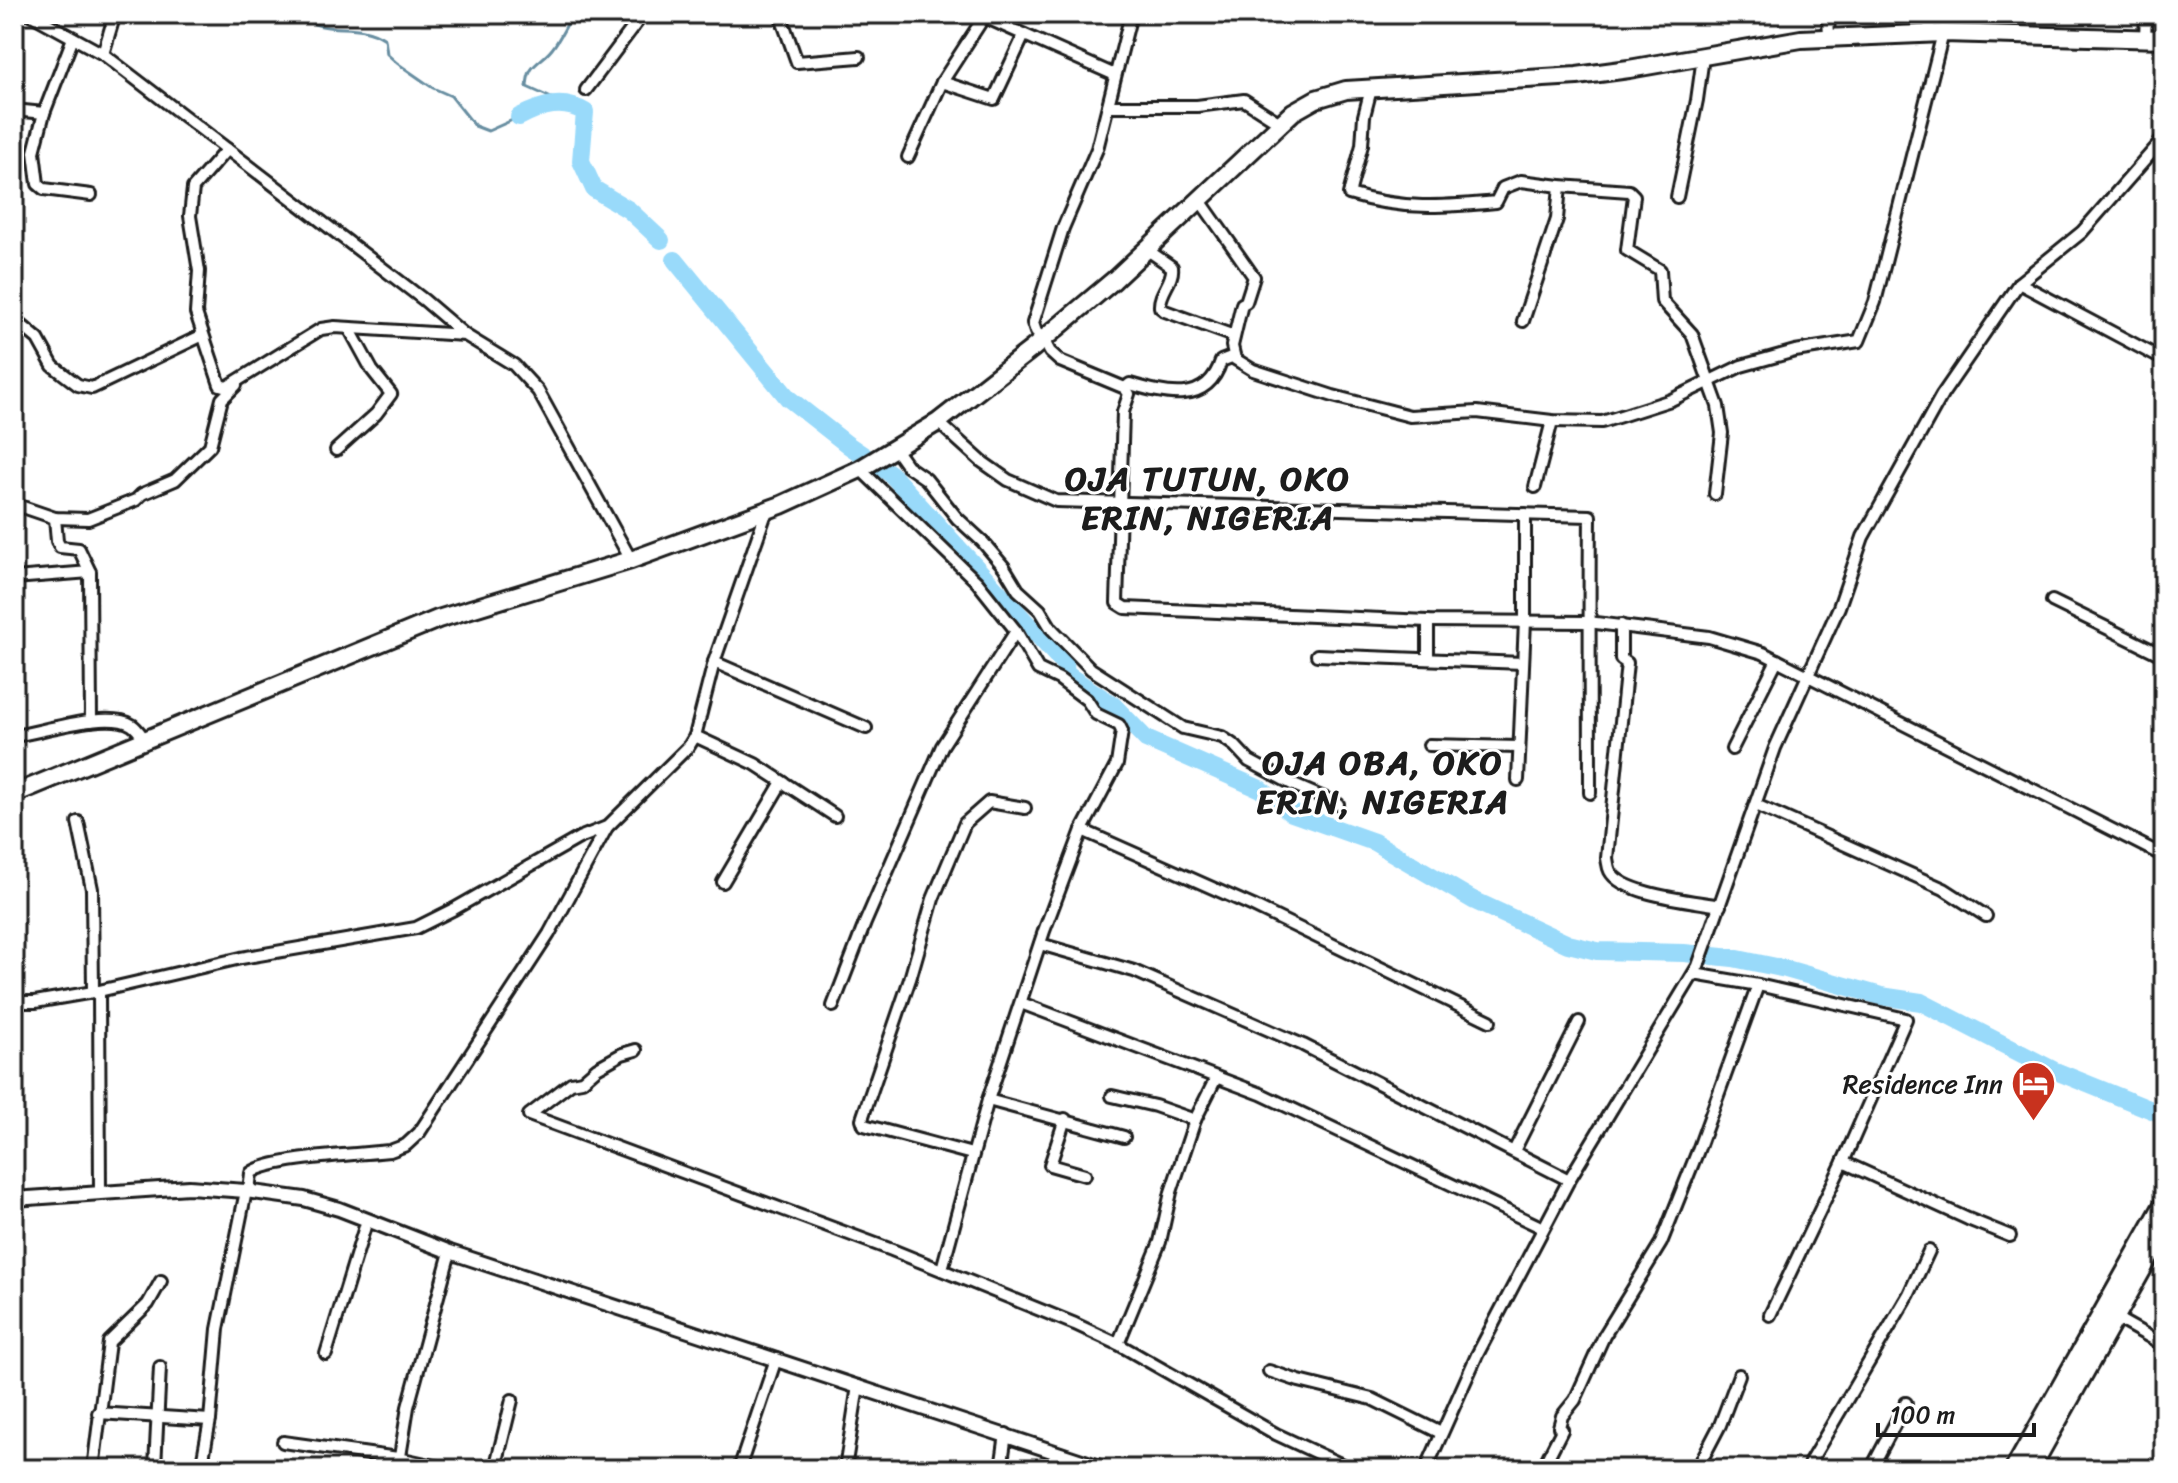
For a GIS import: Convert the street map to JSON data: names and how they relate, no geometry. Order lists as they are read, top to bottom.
{
  "districts": ["OJA TUTUN, OKO ERIN, NIGERIA", "OJA OBA, OKO ERIN, NIGERIA"],
  "places": {
    "hotel": ["Residence Inn"]
  },
  "scale_bar": "100 m"
}
